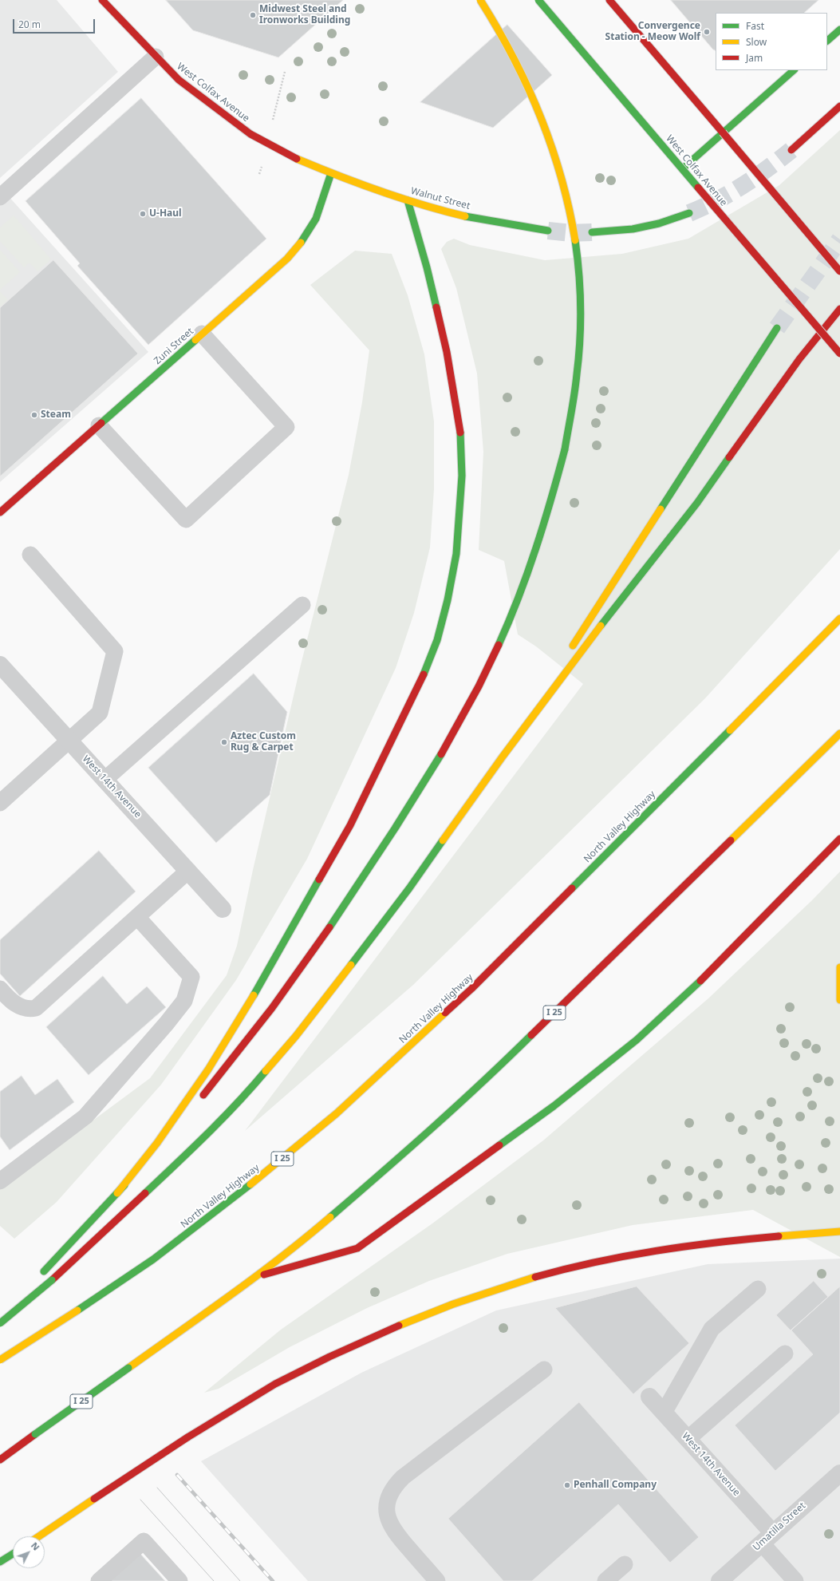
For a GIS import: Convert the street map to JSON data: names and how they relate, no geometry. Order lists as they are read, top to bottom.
{
  "streets": {
    "main road": [
      "West Colfax Avenue",
      "Walnut Street",
      "Zuni Street",
      "North Valley Highway",
      "I 25"
    ],
    "street": ["West 14th Avenue", "Umatilla Street"]
  },
  "crossings": [
    ["West Colfax Avenue", "Walnut Street"],
    ["West Colfax Avenue", "Zuni Street"],
    ["Walnut Street", "Zuni Street"],
    ["West 14th Avenue", "Umatilla Street"]
  ],
  "places": [
    "Midwest Steel and Ironworks Building",
    "Convergence Station - Meow Wolf",
    "U-Haul",
    "Steam",
    "Aztec Custom Rug & Carpet",
    "Penhall Company"
  ],
  "legend": ["Fast", "Slow", "Jam"],
  "scale_bar": "20 m",
  "north": "top right"
}
